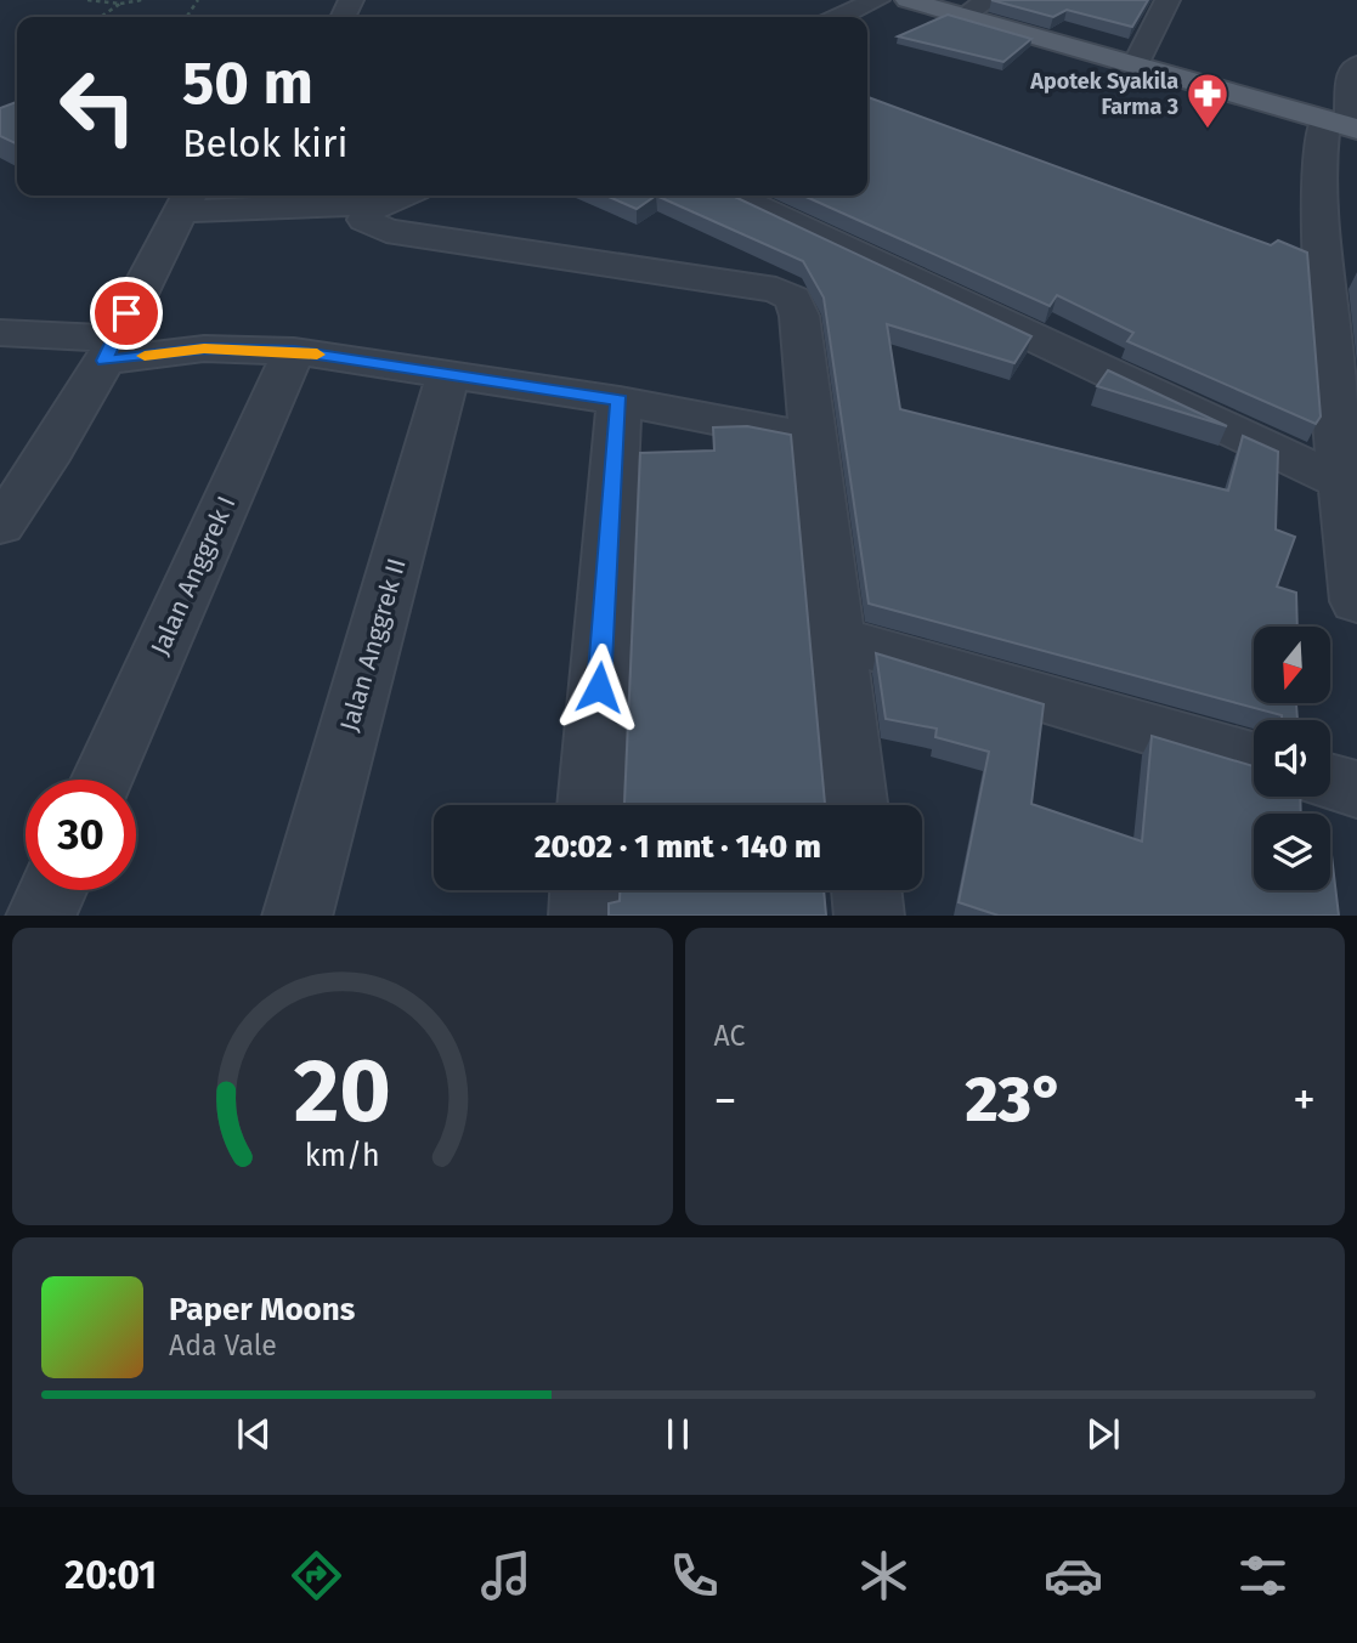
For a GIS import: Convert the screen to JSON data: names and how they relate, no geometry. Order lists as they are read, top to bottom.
{
  "streets": {
    "street": ["Jalan Anggrek I", "Jalan Anggrek II"]
  },
  "places": {
    "pharmacy": ["Apotek Syakila Farma 3"]
  },
  "north": "bottom",
  "page": {
    "turn": ["50 m", "Belok kiri"],
    "limit": "30",
    "trip": "20:02 · 1 mnt · 140 m",
    "tile": "AC",
    "heat": ["−", "23°", "+"],
    "song": ["Paper Moons", "Ada Vale"],
    "tabs": "20:01",
    "gauge": ["20", "km/h"]
  }
}
